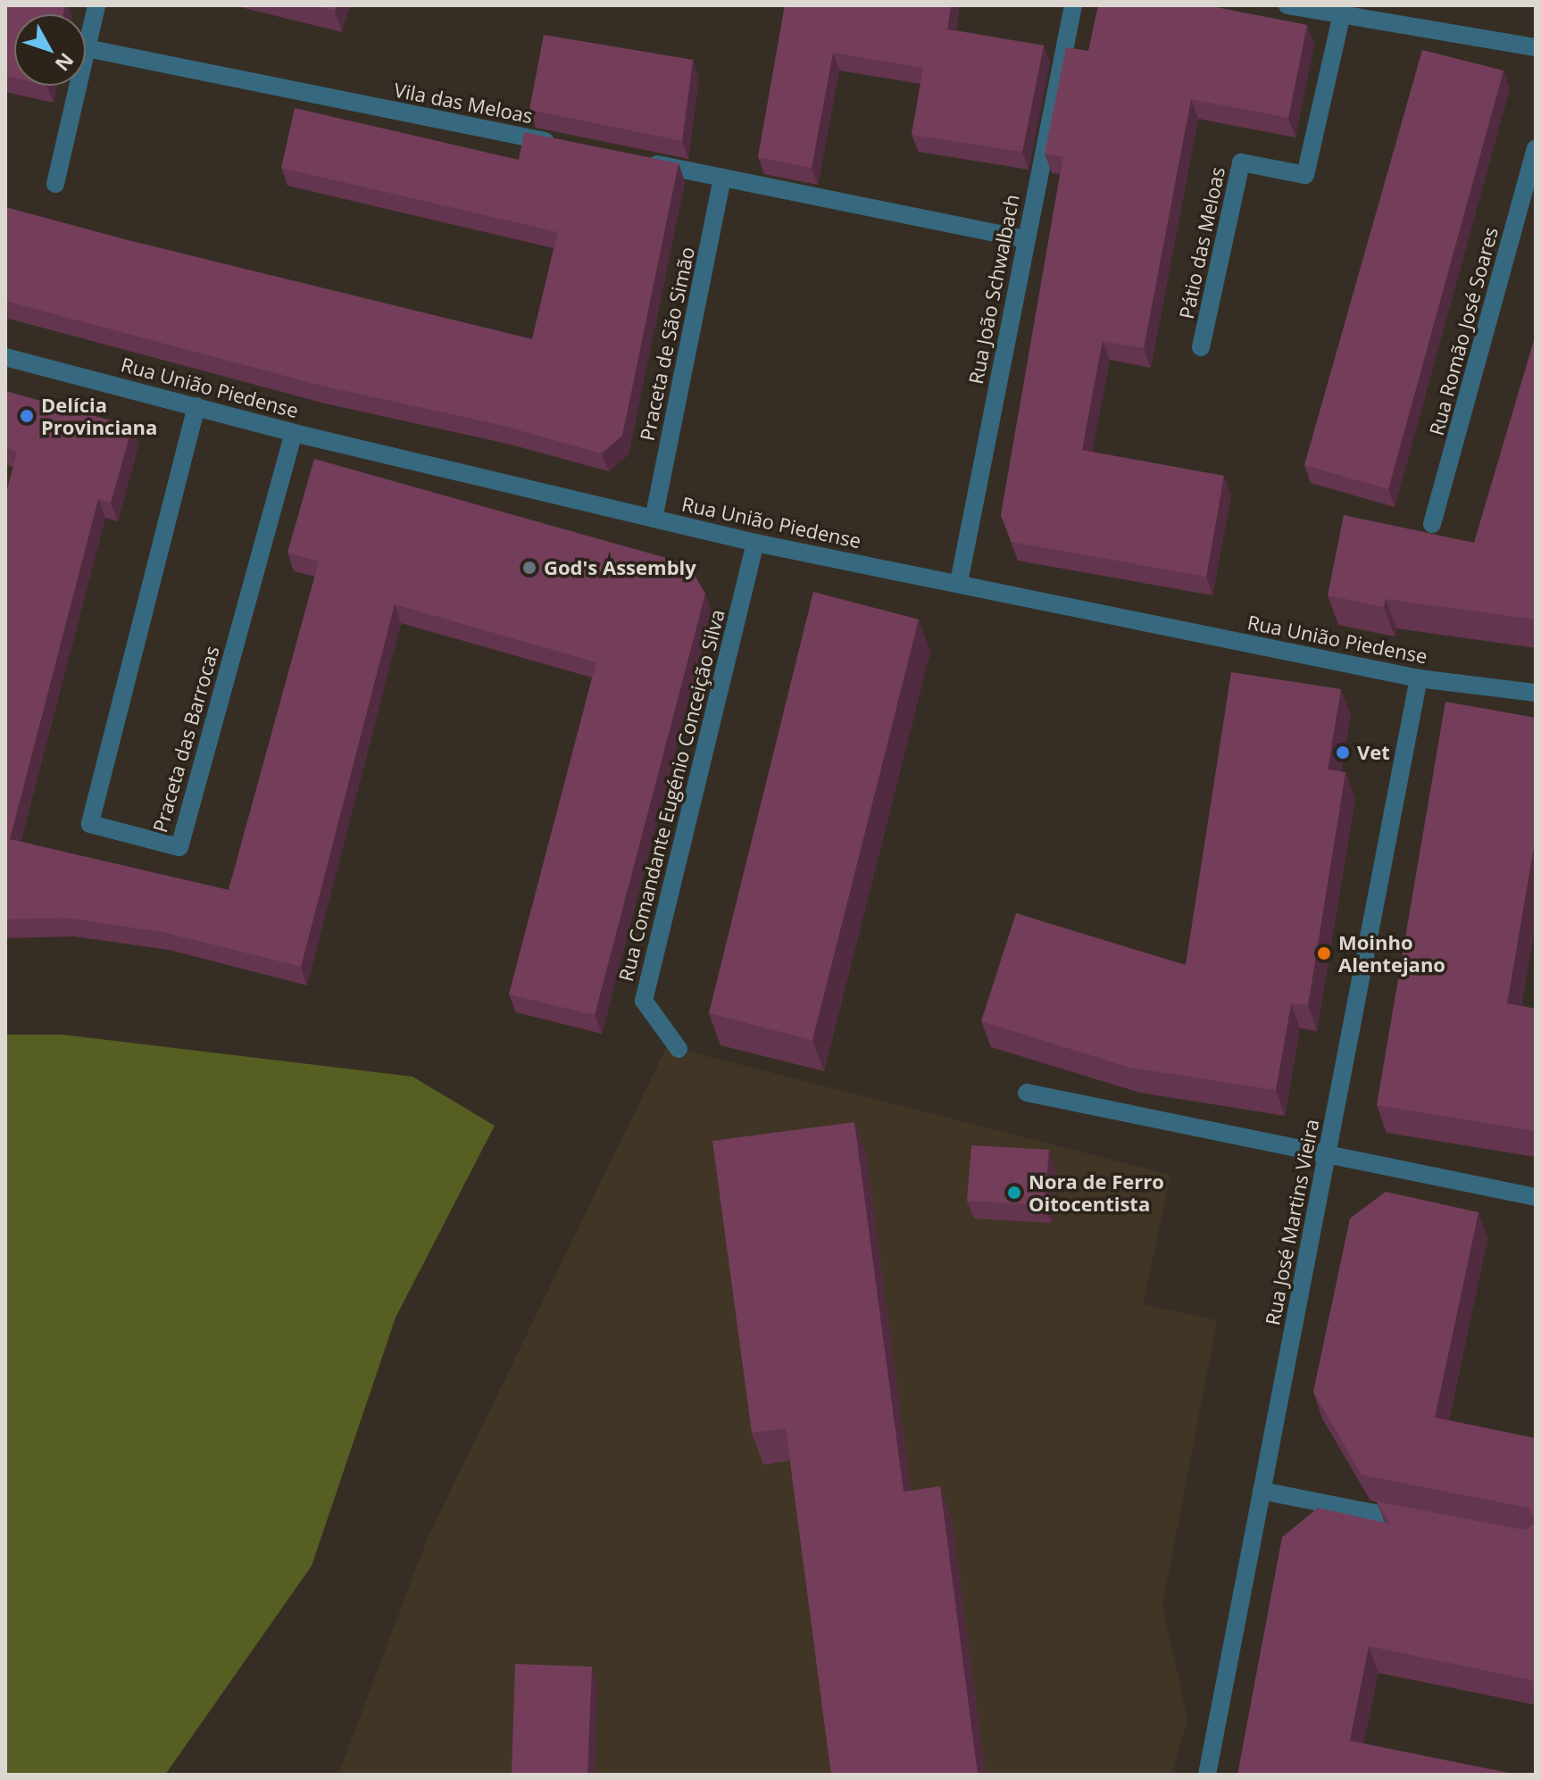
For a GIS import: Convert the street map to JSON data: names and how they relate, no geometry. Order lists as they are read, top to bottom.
{
  "streets": {
    "street": [
      "Vila das Meloas",
      "Pátio das Meloas",
      "Rua João Schwalbach",
      "Rua Romão José Soares",
      "Praceta de São Simão",
      "Rua União Piedense",
      "Praceta das Barrocas",
      "Rua Comandante Eugénio Conceição Silva",
      "Rua José Martins Vieira"
    ]
  },
  "crossings": [
    ["Rua João Schwalbach", "Rua União Piedense"],
    ["Praceta de São Simão", "Rua União Piedense"],
    ["Rua União Piedense", "Praceta das Barrocas"],
    ["Rua União Piedense", "Rua Comandante Eugénio Conceição Silva"],
    ["Rua União Piedense", "Rua José Martins Vieira"]
  ],
  "places": [
    "Delícia Provinciana",
    "God's Assembly",
    "Vet",
    "Moinho Alentejano",
    "Nora de Ferro Oitocentista"
  ],
  "north": "bottom right"
}
